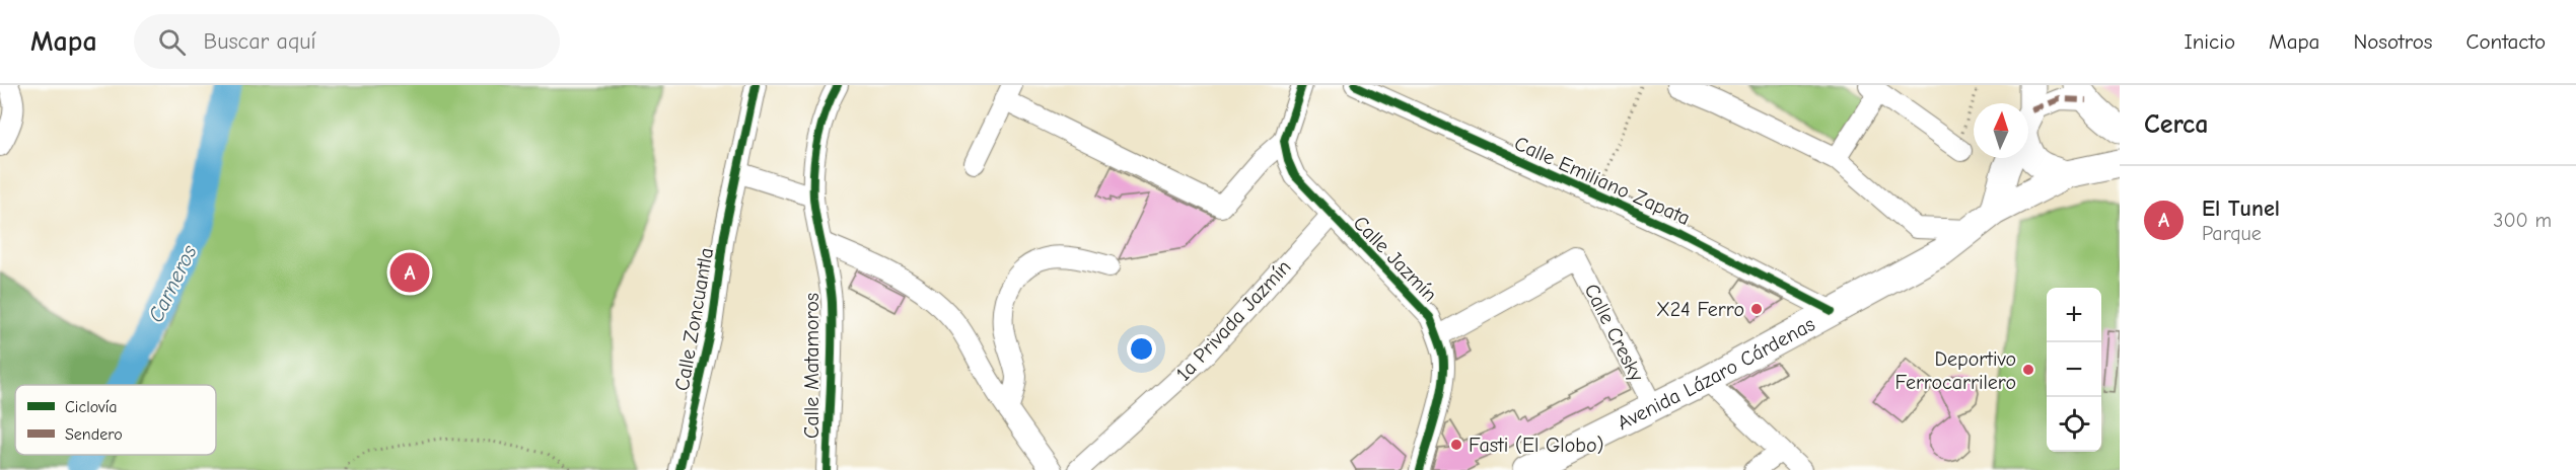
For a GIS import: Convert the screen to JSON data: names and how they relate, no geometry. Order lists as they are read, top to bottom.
{
  "streets": {
    "main road": ["Avenida Lázaro Cárdenas"],
    "street": [
      "Calle Emiliano Zapata",
      "Calle Jazmín",
      "Calle Zoncuantla",
      "1a Privada Jazmín",
      "Calle Cresky",
      "Calle Matamoros"
    ]
  },
  "crossings": [
    ["Calle Emiliano Zapata", "Avenida Lázaro Cárdenas"],
    ["Calle Jazmín", "1a Privada Jazmín"],
    ["Calle Jazmín", "Calle Cresky"],
    ["Calle Cresky", "Avenida Lázaro Cárdenas"]
  ],
  "water": ["Carneros"],
  "places": ["X24 Ferro", "Deportivo Ferrocarrilero", "Fasti (El Globo)"],
  "legend": ["Ciclovía", "Sendero"],
  "north": "top",
  "page": {
    "header": "Mapa",
    "search": "Buscar aquí",
    "nav": [
      "Inicio",
      "Mapa",
      "Nosotros",
      "Contacto"
    ],
    "heading": "Cerca",
    "list": [
      {
        "mark": "A",
        "name": "El Tunel",
        "note": "Parque",
        "value": "300 m"
      }
    ],
    "pins": "A",
    "map_buttons": ["+", "−"]
  }
}
